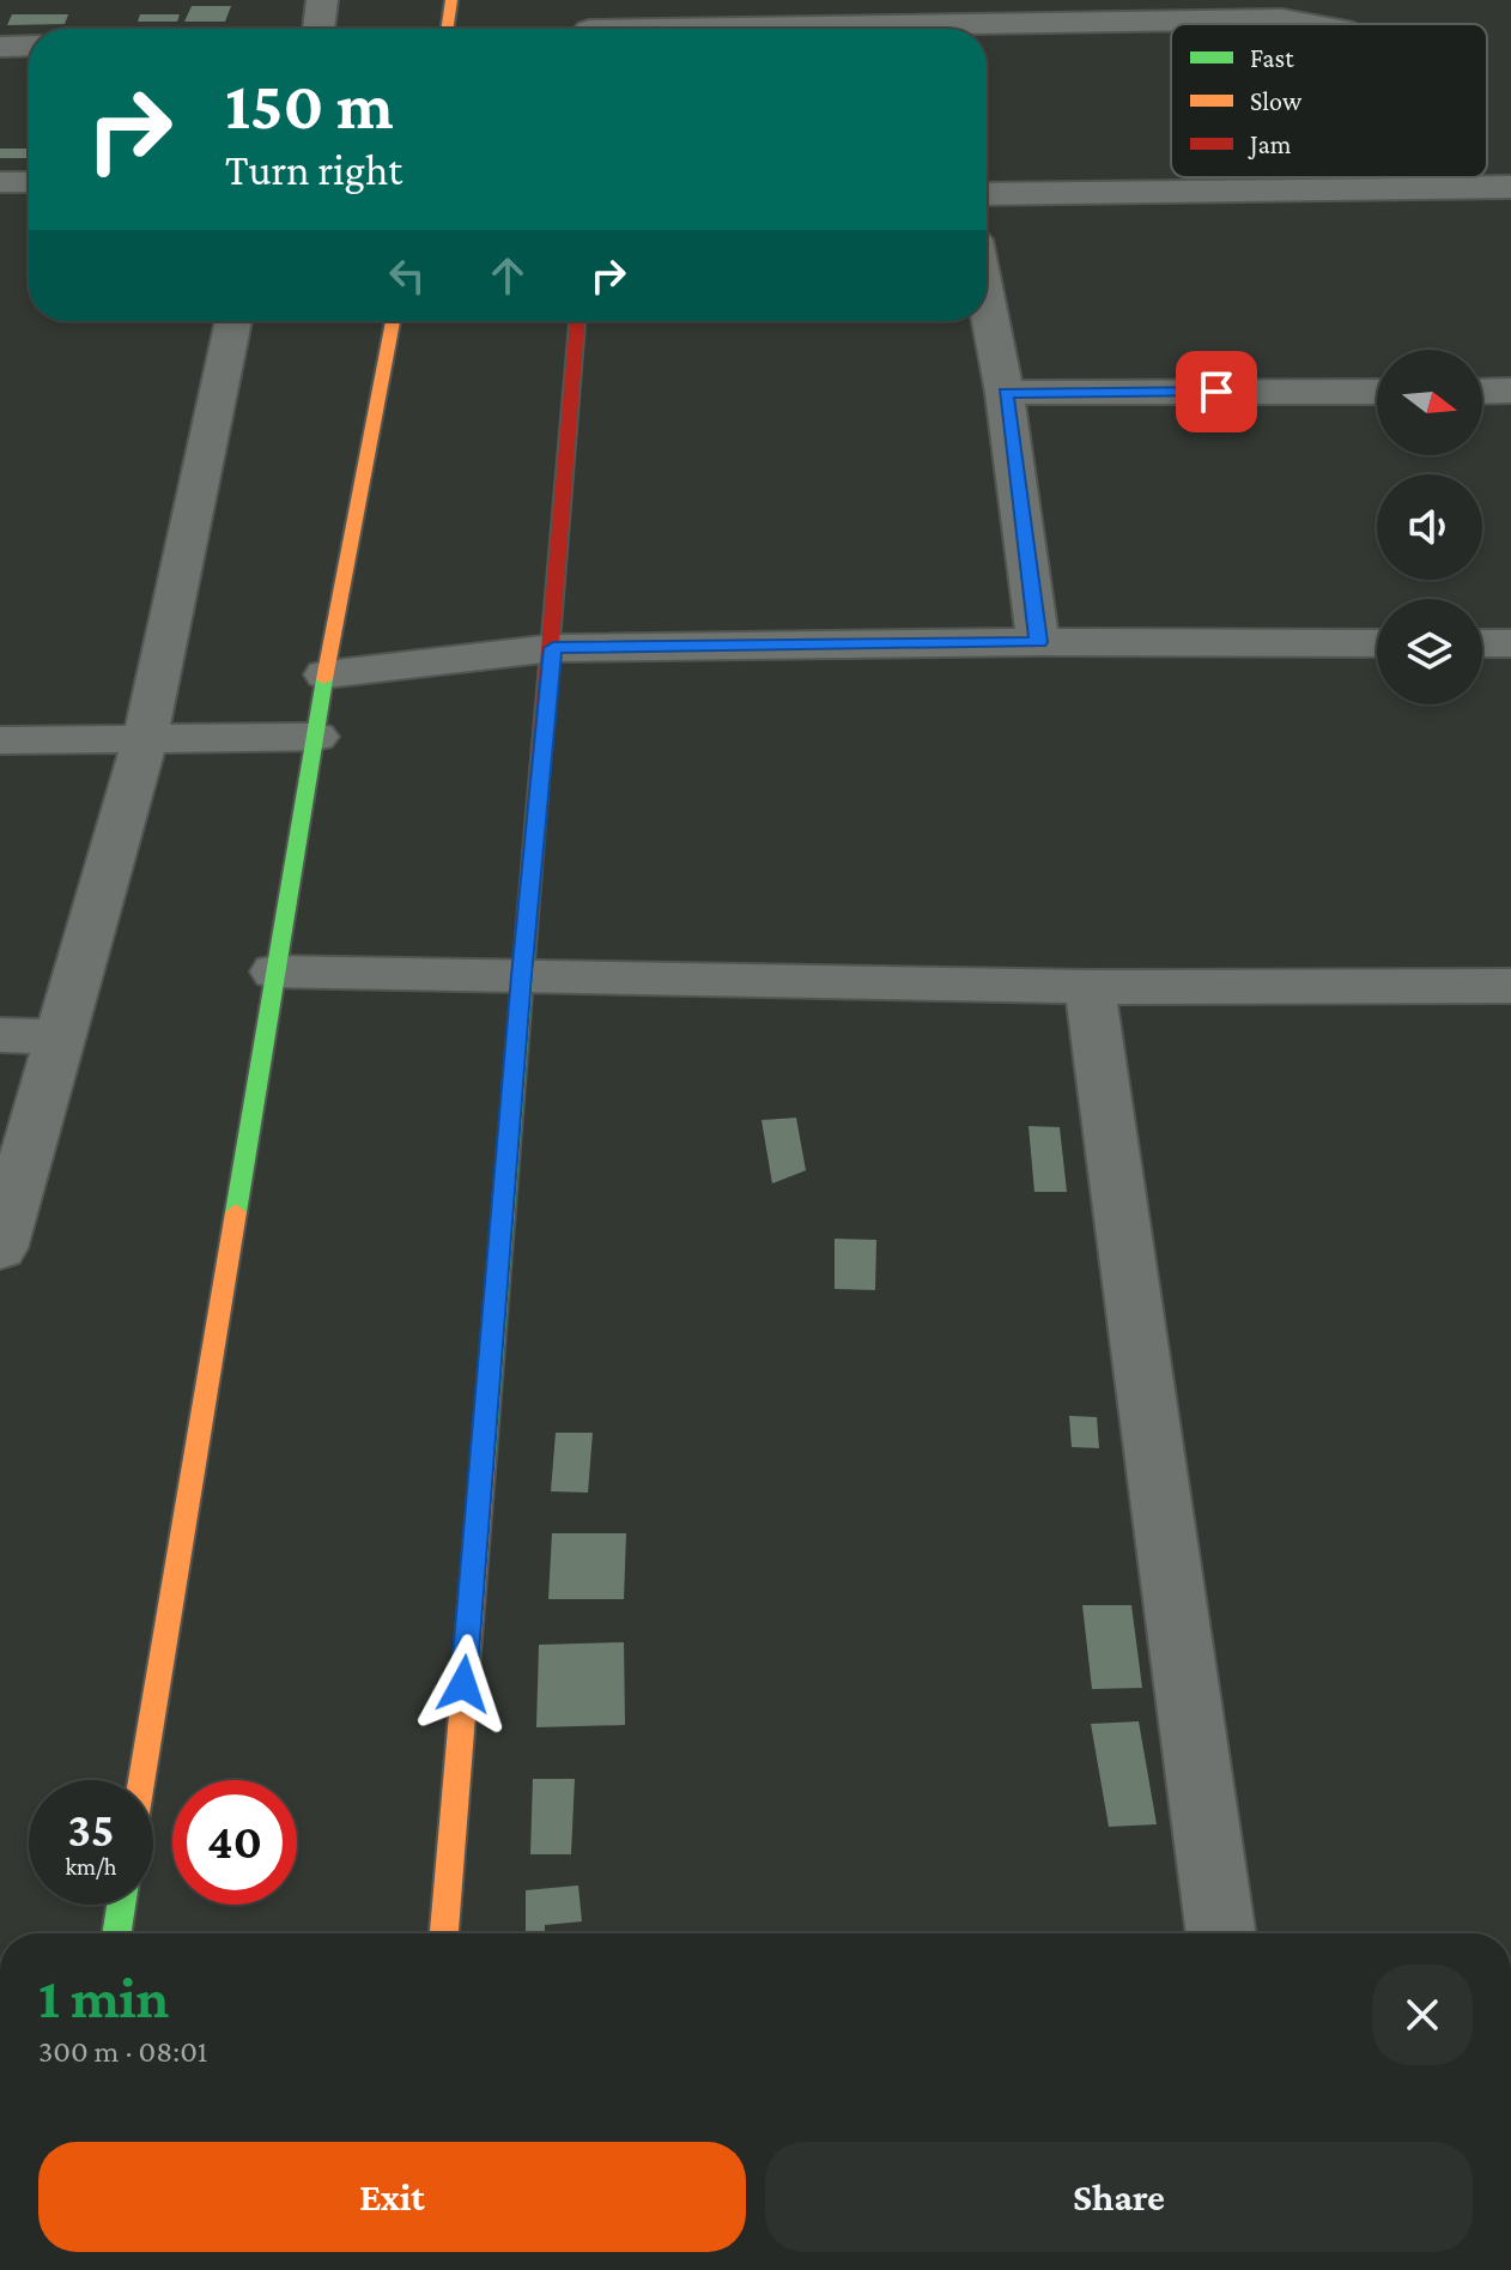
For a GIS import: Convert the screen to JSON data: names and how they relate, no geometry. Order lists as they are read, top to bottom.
{
  "legend": ["Fast", "Slow", "Jam"],
  "north": "right",
  "page": {
    "turn": ["150 m", "Turn right"],
    "speed": "35 km/h",
    "limit": "40",
    "heading": ["1 min", "300 m · 08:01"],
    "buttons": ["Exit", "Share"]
  }
}
